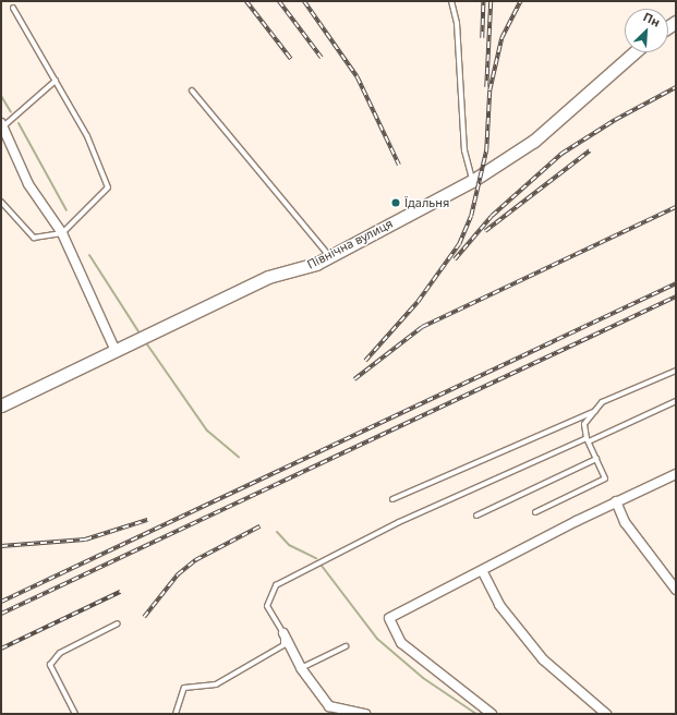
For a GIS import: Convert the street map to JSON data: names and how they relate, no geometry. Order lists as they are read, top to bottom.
{
  "streets": {
    "street": ["Північна вулиця"]
  },
  "places": ["Їдальня"],
  "north": "top right"
}
